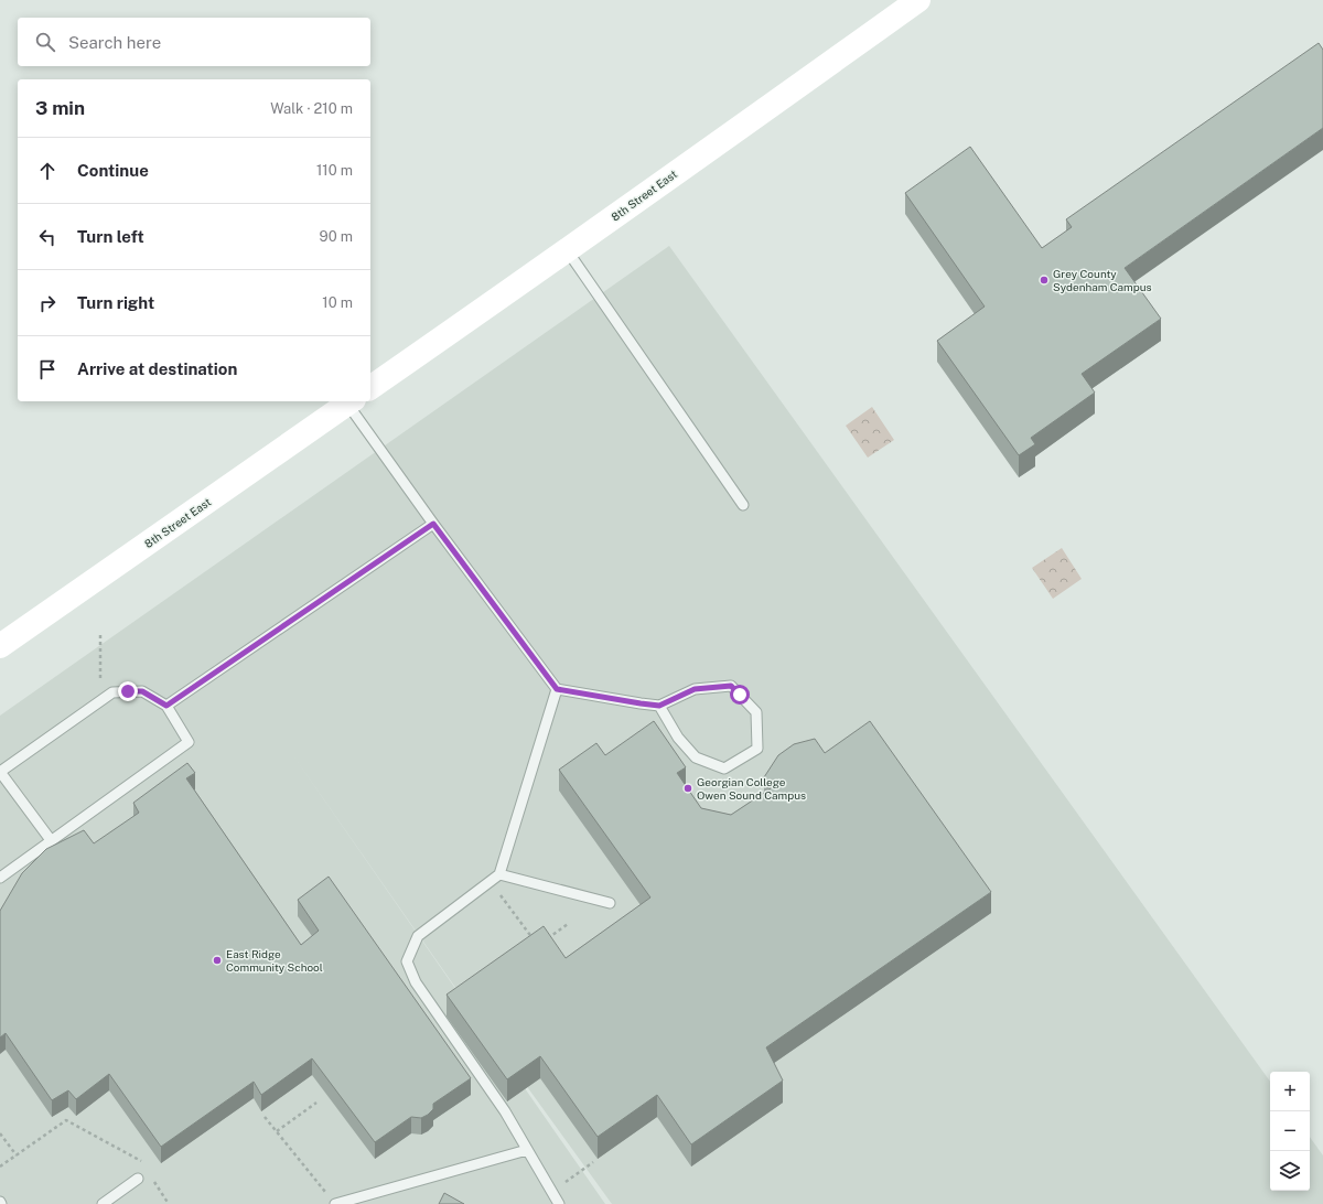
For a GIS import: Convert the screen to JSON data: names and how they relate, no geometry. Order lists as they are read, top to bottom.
{
  "streets": {
    "main road": ["8th Street East"]
  },
  "places": ["Grey County Sydenham Campus", "Georgian College Owen Sound Campus", "East Ridge Community School"],
  "page": {
    "search": "Search here",
    "heading": ["3 min", "Walk · 210 m"],
    "list": [
      ["Continue", "110 m"],
      ["Turn left", "90 m"],
      ["Turn right", "10 m"],
      "Arrive at destination"
    ],
    "map_buttons": ["+", "−"]
  }
}
